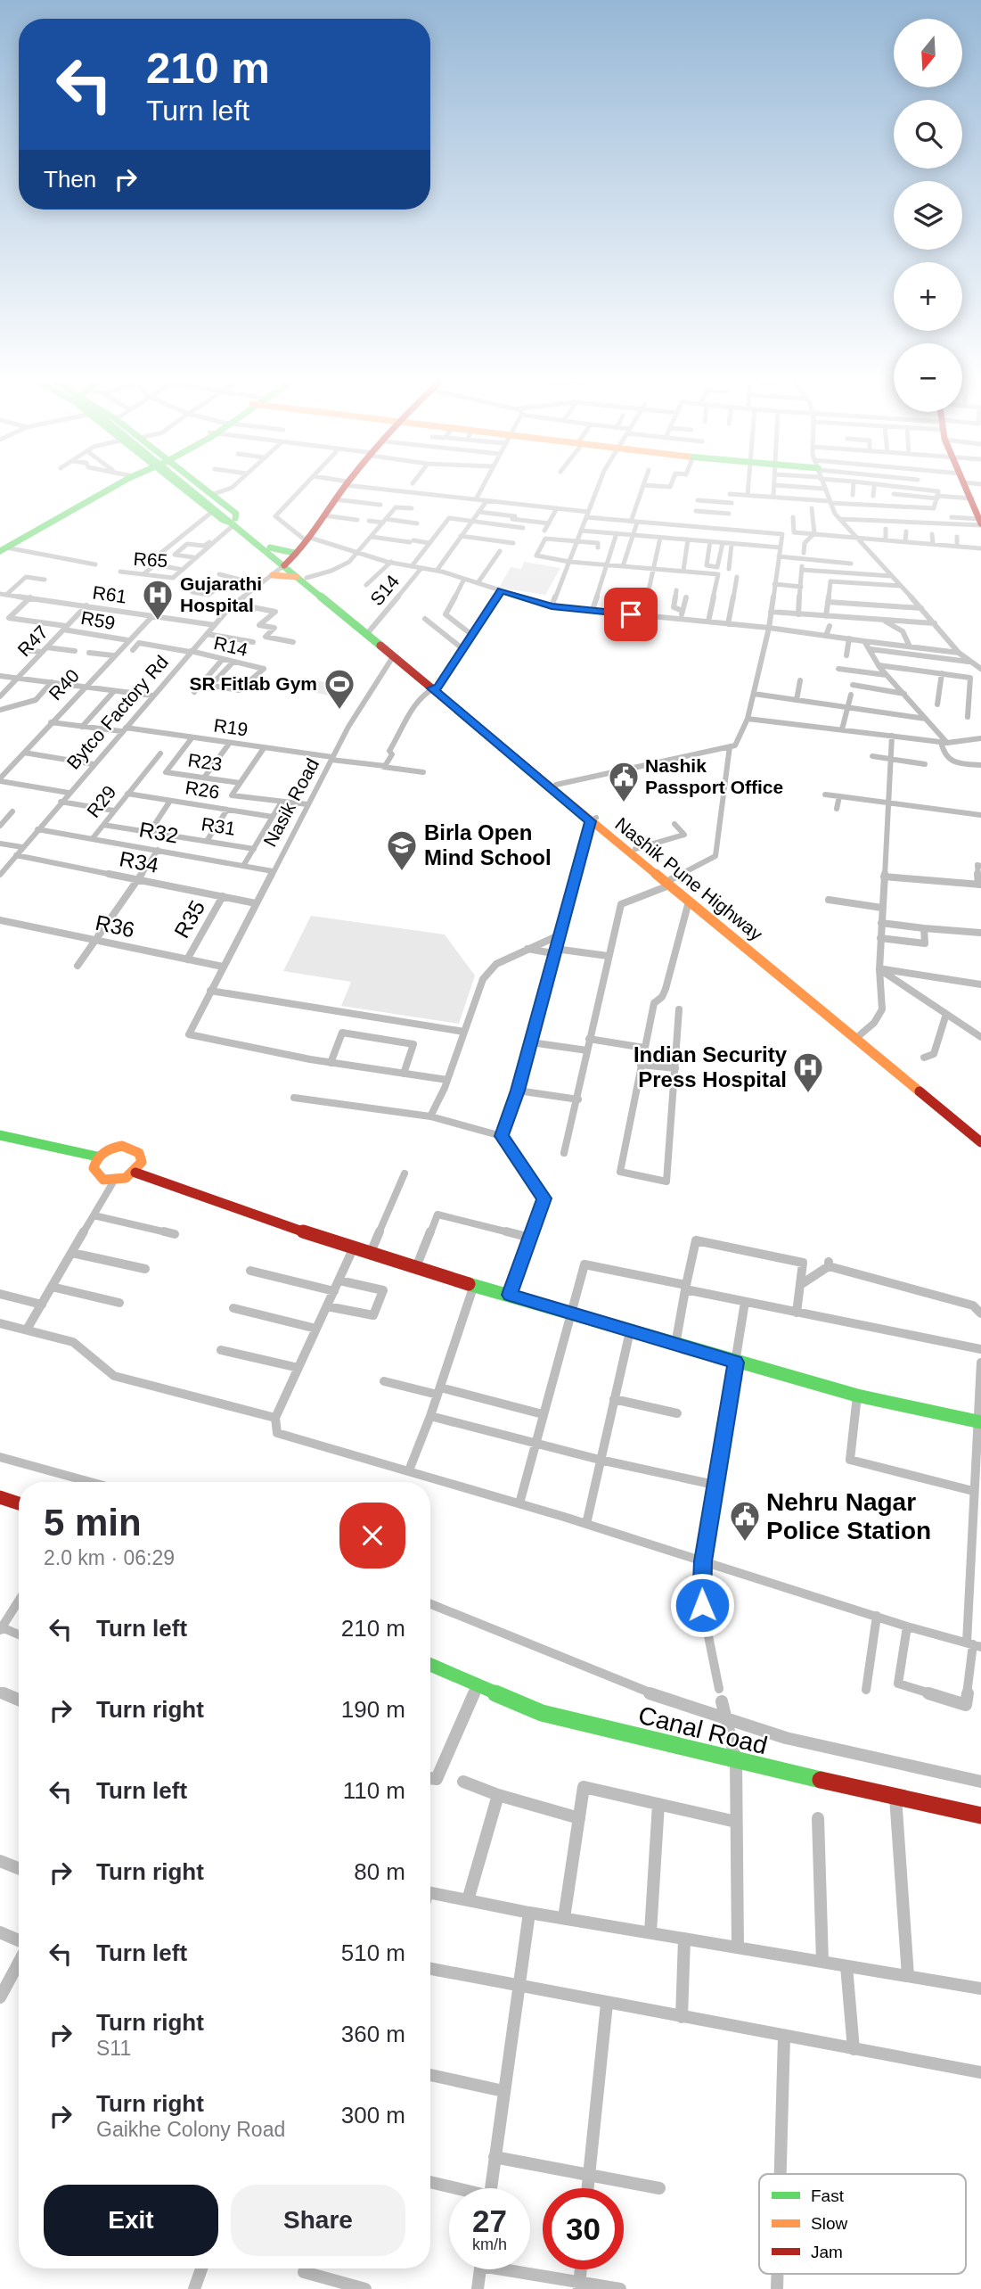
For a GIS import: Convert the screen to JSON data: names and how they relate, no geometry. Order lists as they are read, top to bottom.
{
  "streets": {
    "main road": ["Nashik Pune Highway", "Canal Road"],
    "street": [
      "R65",
      "S14",
      "R61",
      "R59",
      "R47",
      "R14",
      "R40",
      "Bytco Factory Rd",
      "R19",
      "R23",
      "R26",
      "R29",
      "Nasik Road",
      "R31",
      "R32",
      "R34",
      "R35",
      "R36"
    ]
  },
  "crossings": [
    ["R65", "Nashik Pune Highway"],
    ["S14", "Nashik Pune Highway"],
    ["R61", "R59"],
    ["R61", "R47"],
    ["R61", "R40"],
    ["R61", "Bytco Factory Rd"],
    ["R59", "R47"],
    ["R59", "R40"],
    ["R14", "Bytco Factory Rd"],
    ["R40", "R19"],
    ["Bytco Factory Rd", "R19"],
    ["Bytco Factory Rd", "R32"],
    ["Bytco Factory Rd", "R34"],
    ["Bytco Factory Rd", "Nashik Pune Highway"],
    ["R19", "R23"],
    ["R19", "Nasik Road"],
    ["R26", "R29"],
    ["R29", "R31"],
    ["R29", "R32"],
    ["Nasik Road", "R32"],
    ["Nasik Road", "R34"],
    ["Nasik Road", "Nashik Pune Highway"],
    ["Nasik Road", "R36"],
    ["R34", "R35"],
    ["R35", "R36"]
  ],
  "places": {
    "hospital": ["Gujarathi Hospital", "Indian Security Press Hospital"],
    "sports": ["SR Fitlab Gym"],
    "public building": ["Nashik Passport Office", "Nehru Nagar Police Station"],
    "school or university": ["Birla Open Mind School"]
  },
  "legend": ["Fast", "Slow", "Jam"],
  "north": "bottom",
  "page": {
    "map_buttons": ["+", "−"],
    "turn": ["210 m", "Turn left"],
    "then": "Then",
    "heading": ["5 min", "2.0 km · 06:29"],
    "list": [
      {
        "name": "Turn left",
        "value": "210 m"
      },
      {
        "name": "Turn right",
        "value": "190 m"
      },
      {
        "name": "Turn left",
        "value": "110 m"
      },
      {
        "name": "Turn right",
        "value": "80 m"
      },
      {
        "name": "Turn left",
        "value": "510 m"
      },
      {
        "name": "Turn right",
        "note": "S11",
        "value": "360 m"
      },
      {
        "name": "Turn right",
        "note": "Gaikhe Colony Road",
        "value": "300 m"
      }
    ],
    "buttons": ["Exit", "Share"],
    "speed": "27 km/h",
    "limit": "30"
  }
}
